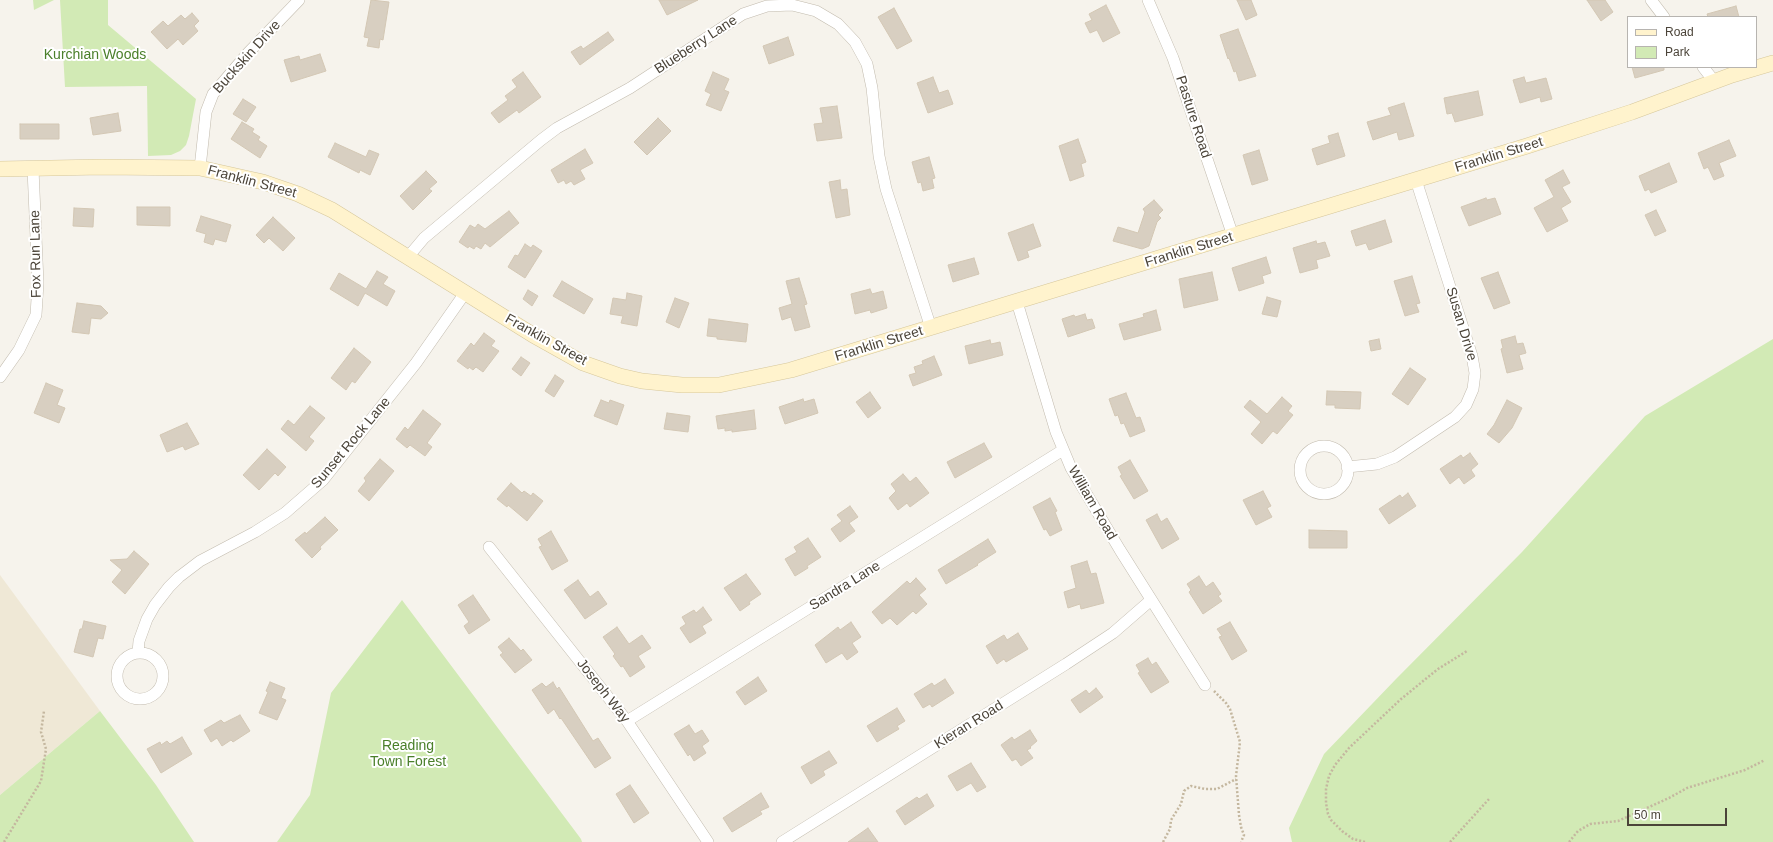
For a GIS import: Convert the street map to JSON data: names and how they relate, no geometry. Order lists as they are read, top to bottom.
{
  "streets": {
    "main road": ["Franklin Street"],
    "street": [
      "Blueberry Lane",
      "Buckskin Drive",
      "Pasture Road",
      "Fox Run Lane",
      "Susan Drive",
      "Sunset Rock Lane",
      "William Road",
      "Sandra Lane",
      "Joseph Way",
      "Kieran Road"
    ]
  },
  "crossings": [
    ["Blueberry Lane", "Franklin Street"],
    ["Buckskin Drive", "Franklin Street"],
    ["Pasture Road", "Franklin Street"],
    ["Franklin Street", "Fox Run Lane"],
    ["Franklin Street", "Susan Drive"],
    ["Franklin Street", "Sunset Rock Lane"],
    ["Franklin Street", "William Road"],
    ["William Road", "Sandra Lane"],
    ["William Road", "Kieran Road"],
    ["Sandra Lane", "Joseph Way"]
  ],
  "parks": ["Kurchian Woods", "Reading Town Forest"],
  "legend": ["Road", "Park"],
  "scale_bar": "50 m"
}
